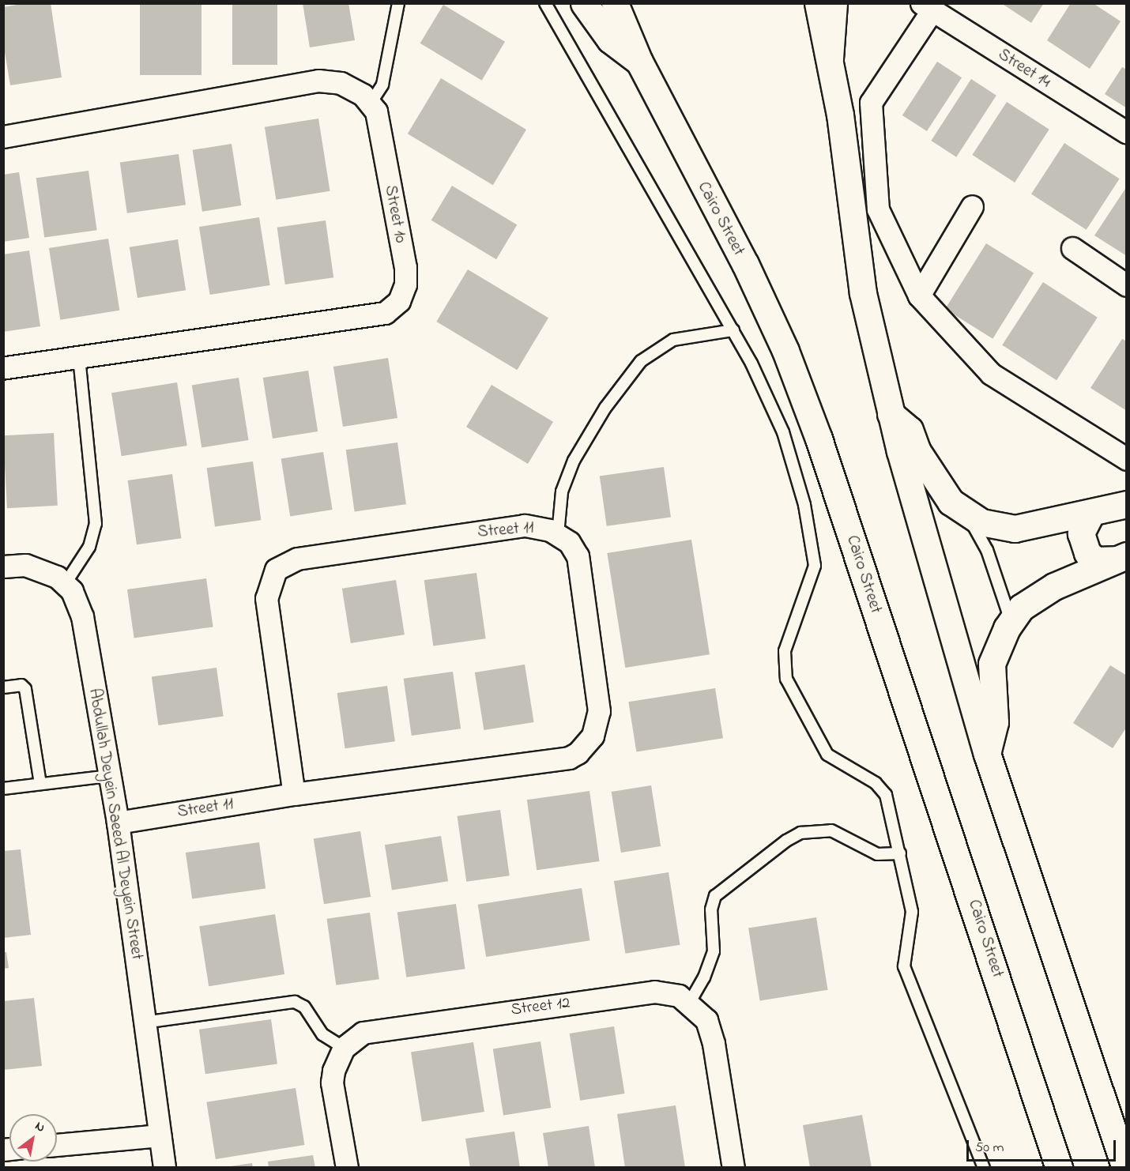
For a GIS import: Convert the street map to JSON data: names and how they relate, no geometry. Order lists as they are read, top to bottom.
{
  "streets": {
    "main road": ["Cairo Street"],
    "street": [
      "Street 14",
      "Street 10",
      "Street 11",
      "Abdullah Deyein Saeed Al Deyein Street",
      "Street 12"
    ]
  },
  "crossings": [
    ["Street 11", "Abdullah Deyein Saeed Al Deyein Street"]
  ],
  "scale_bar": "50 m",
  "north": "top right"
}
